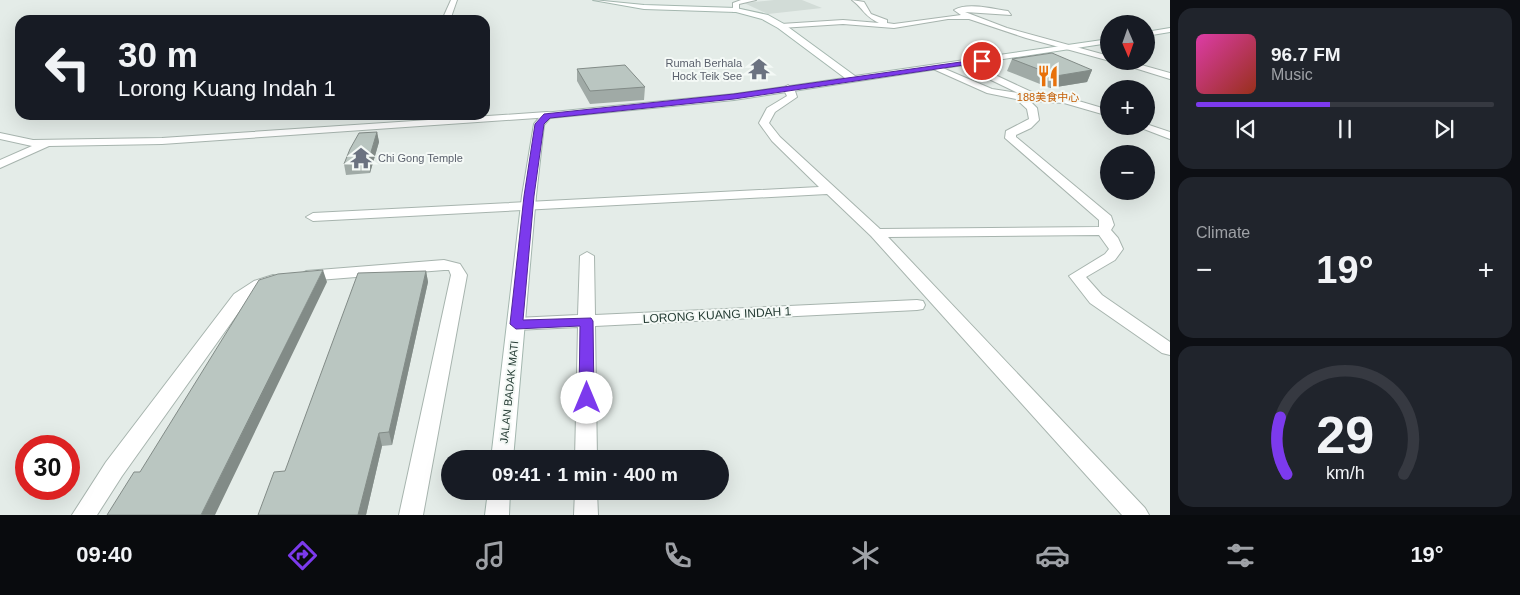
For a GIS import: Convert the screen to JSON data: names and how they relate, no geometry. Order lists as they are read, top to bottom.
{
  "streets": {
    "street": ["LORONG KUANG INDAH 1", "JALAN BADAK MATI"]
  },
  "crossings": [
    ["LORONG KUANG INDAH 1", "JALAN BADAK MATI"]
  ],
  "places": {
    "temple": ["Rumah Berhala Hock Teik See", "Chi Gong Temple"],
    "restaurant": ["188美食中心"]
  },
  "north": "bottom",
  "page": {
    "map_buttons": ["+", "−"],
    "turn": ["30 m", "Lorong Kuang Indah 1"],
    "song": ["96.7 FM", "Music"],
    "tile": "Climate",
    "heat": ["−", "19°", "+"],
    "limit": "30",
    "trip": "09:41 · 1 min · 400 m",
    "tabs": ["09:40", "19°"],
    "gauge": ["29", "km/h"]
  }
}
